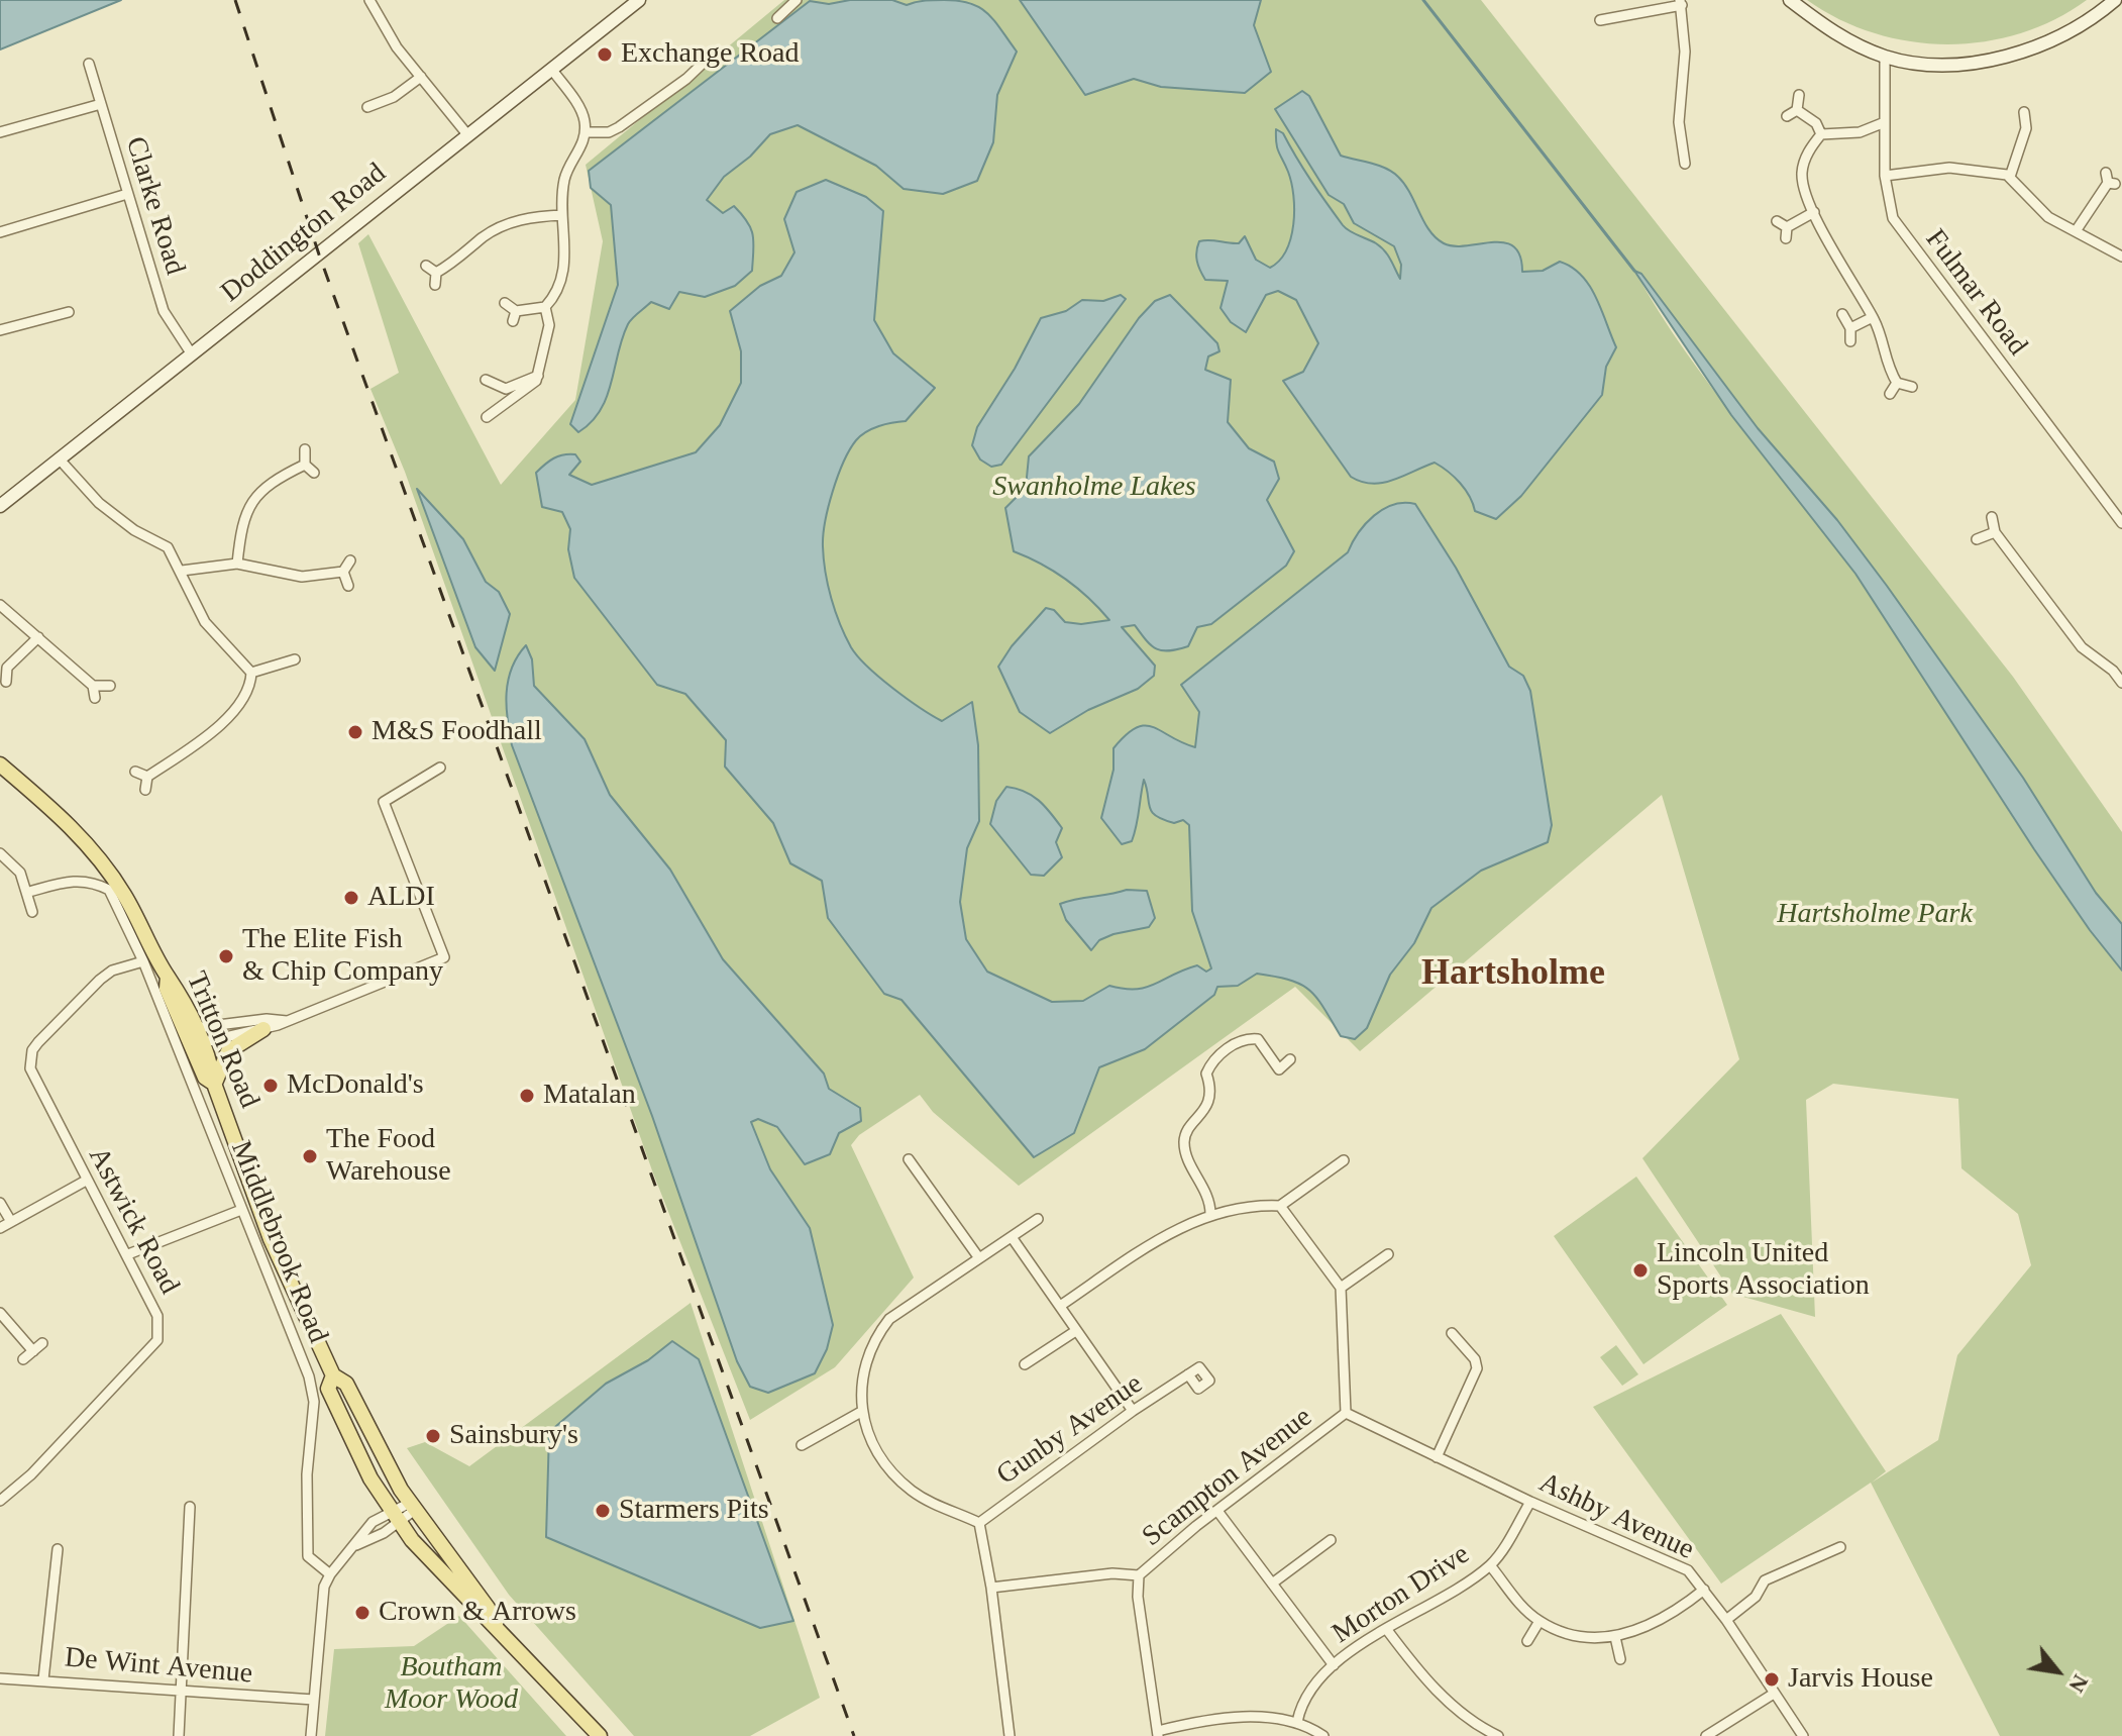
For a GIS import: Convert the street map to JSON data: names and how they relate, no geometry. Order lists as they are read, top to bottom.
{
  "streets": {
    "main road": ["Doddington Road", "Tritton Road"],
    "street": [
      "Clarke Road",
      "Fulmar Road",
      "Astwick Road",
      "Middlebrook Road",
      "Gunby Avenue",
      "Scampton Avenue",
      "Ashby Avenue",
      "Morton Drive",
      "De Wint Avenue"
    ]
  },
  "crossings": [
    ["Clarke Road", "Doddington Road"],
    ["Astwick Road", "Middlebrook Road"],
    ["Scampton Avenue", "Ashby Avenue"],
    ["Ashby Avenue", "Morton Drive"]
  ],
  "districts": ["Hartsholme"],
  "parks": ["Swanholme Lakes", "Hartsholme Park", "Boutham Moor Wood"],
  "places": [
    "Exchange Road",
    "M&S Foodhall",
    "ALDI",
    "The Elite Fish & Chip Company",
    "McDonald's",
    "Matalan",
    "The Food Warehouse",
    "Lincoln United Sports Association",
    "Sainsbury's",
    "Starmers Pits",
    "Crown & Arrows",
    "Jarvis House"
  ],
  "north": "bottom right"
}
